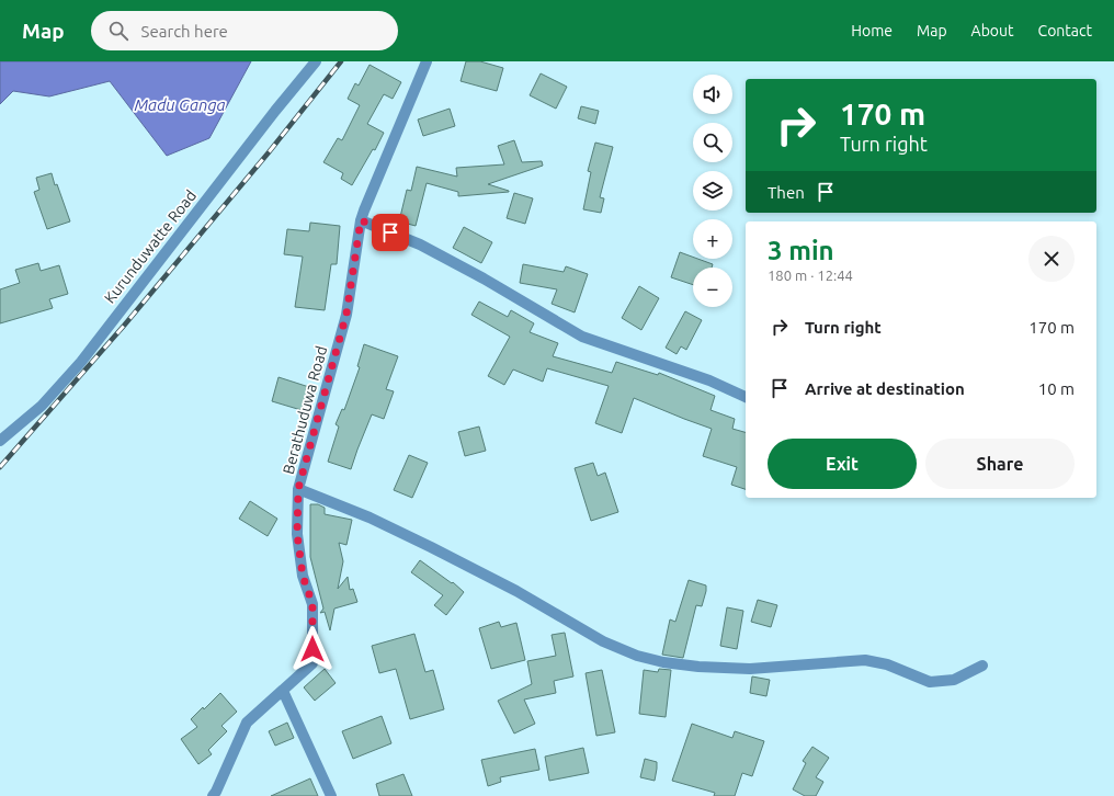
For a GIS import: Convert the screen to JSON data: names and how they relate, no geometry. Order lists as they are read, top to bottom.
{
  "streets": {
    "street": ["Kurunduwatte Road", "Berathuduwa Road"]
  },
  "water": ["Madu Ganga"],
  "page": {
    "header": "Map",
    "search": "Search here",
    "nav": [
      "Home",
      "Map",
      "About",
      "Contact"
    ],
    "map_buttons": ["+", "−"],
    "turn": ["170 m", "Turn right"],
    "then": "Then",
    "heading": ["3 min", "180 m · 12:44"],
    "list": [
      {
        "name": "Turn right",
        "value": "170 m"
      },
      {
        "name": "Arrive at destination",
        "value": "10 m"
      }
    ],
    "buttons": ["Exit", "Share"]
  }
}
